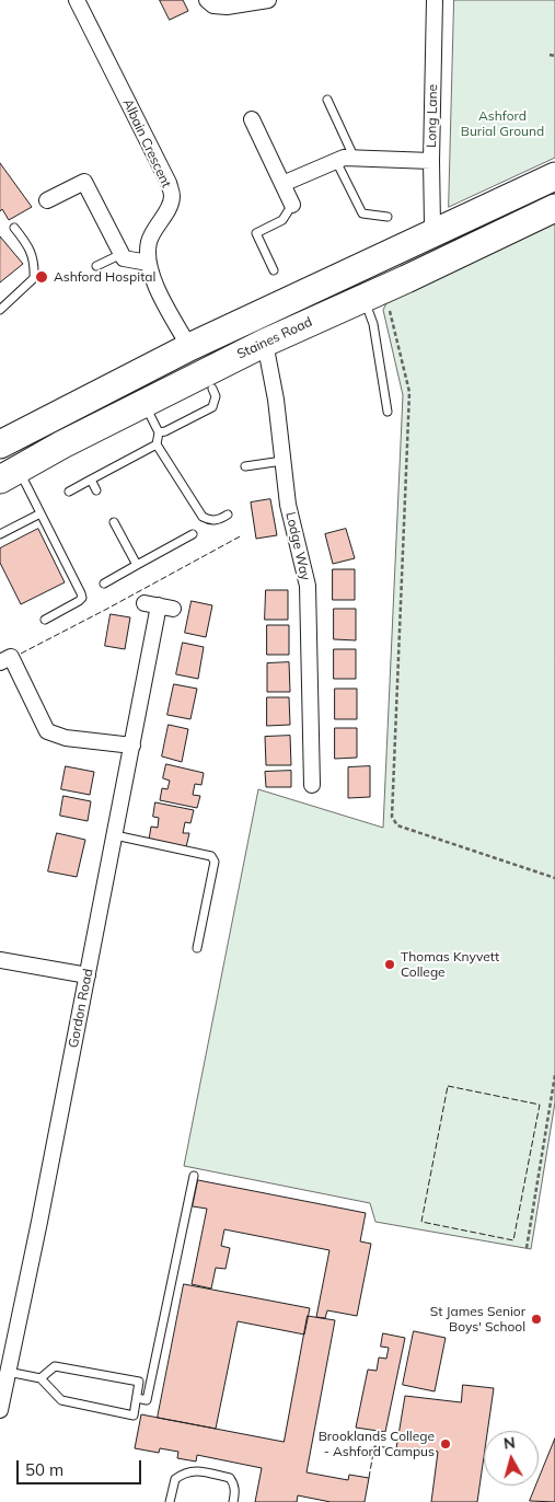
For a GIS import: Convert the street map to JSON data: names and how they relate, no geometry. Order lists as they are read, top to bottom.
{
  "streets": {
    "highway": ["Staines Road"],
    "street": [
      "Long Lane",
      "Albain Crescent",
      "Lodge Way",
      "Gordon Road"
    ]
  },
  "crossings": [
    ["Long Lane", "Staines Road"],
    ["Staines Road", "Lodge Way"]
  ],
  "parks": ["Ashford Burial Ground"],
  "places": [
    "Ashford Hospital",
    "Thomas Knyvett College",
    "St James Senior Boys' School",
    "Brooklands College - Ashford Campus"
  ],
  "scale_bar": "50 m",
  "north": "top"
}
